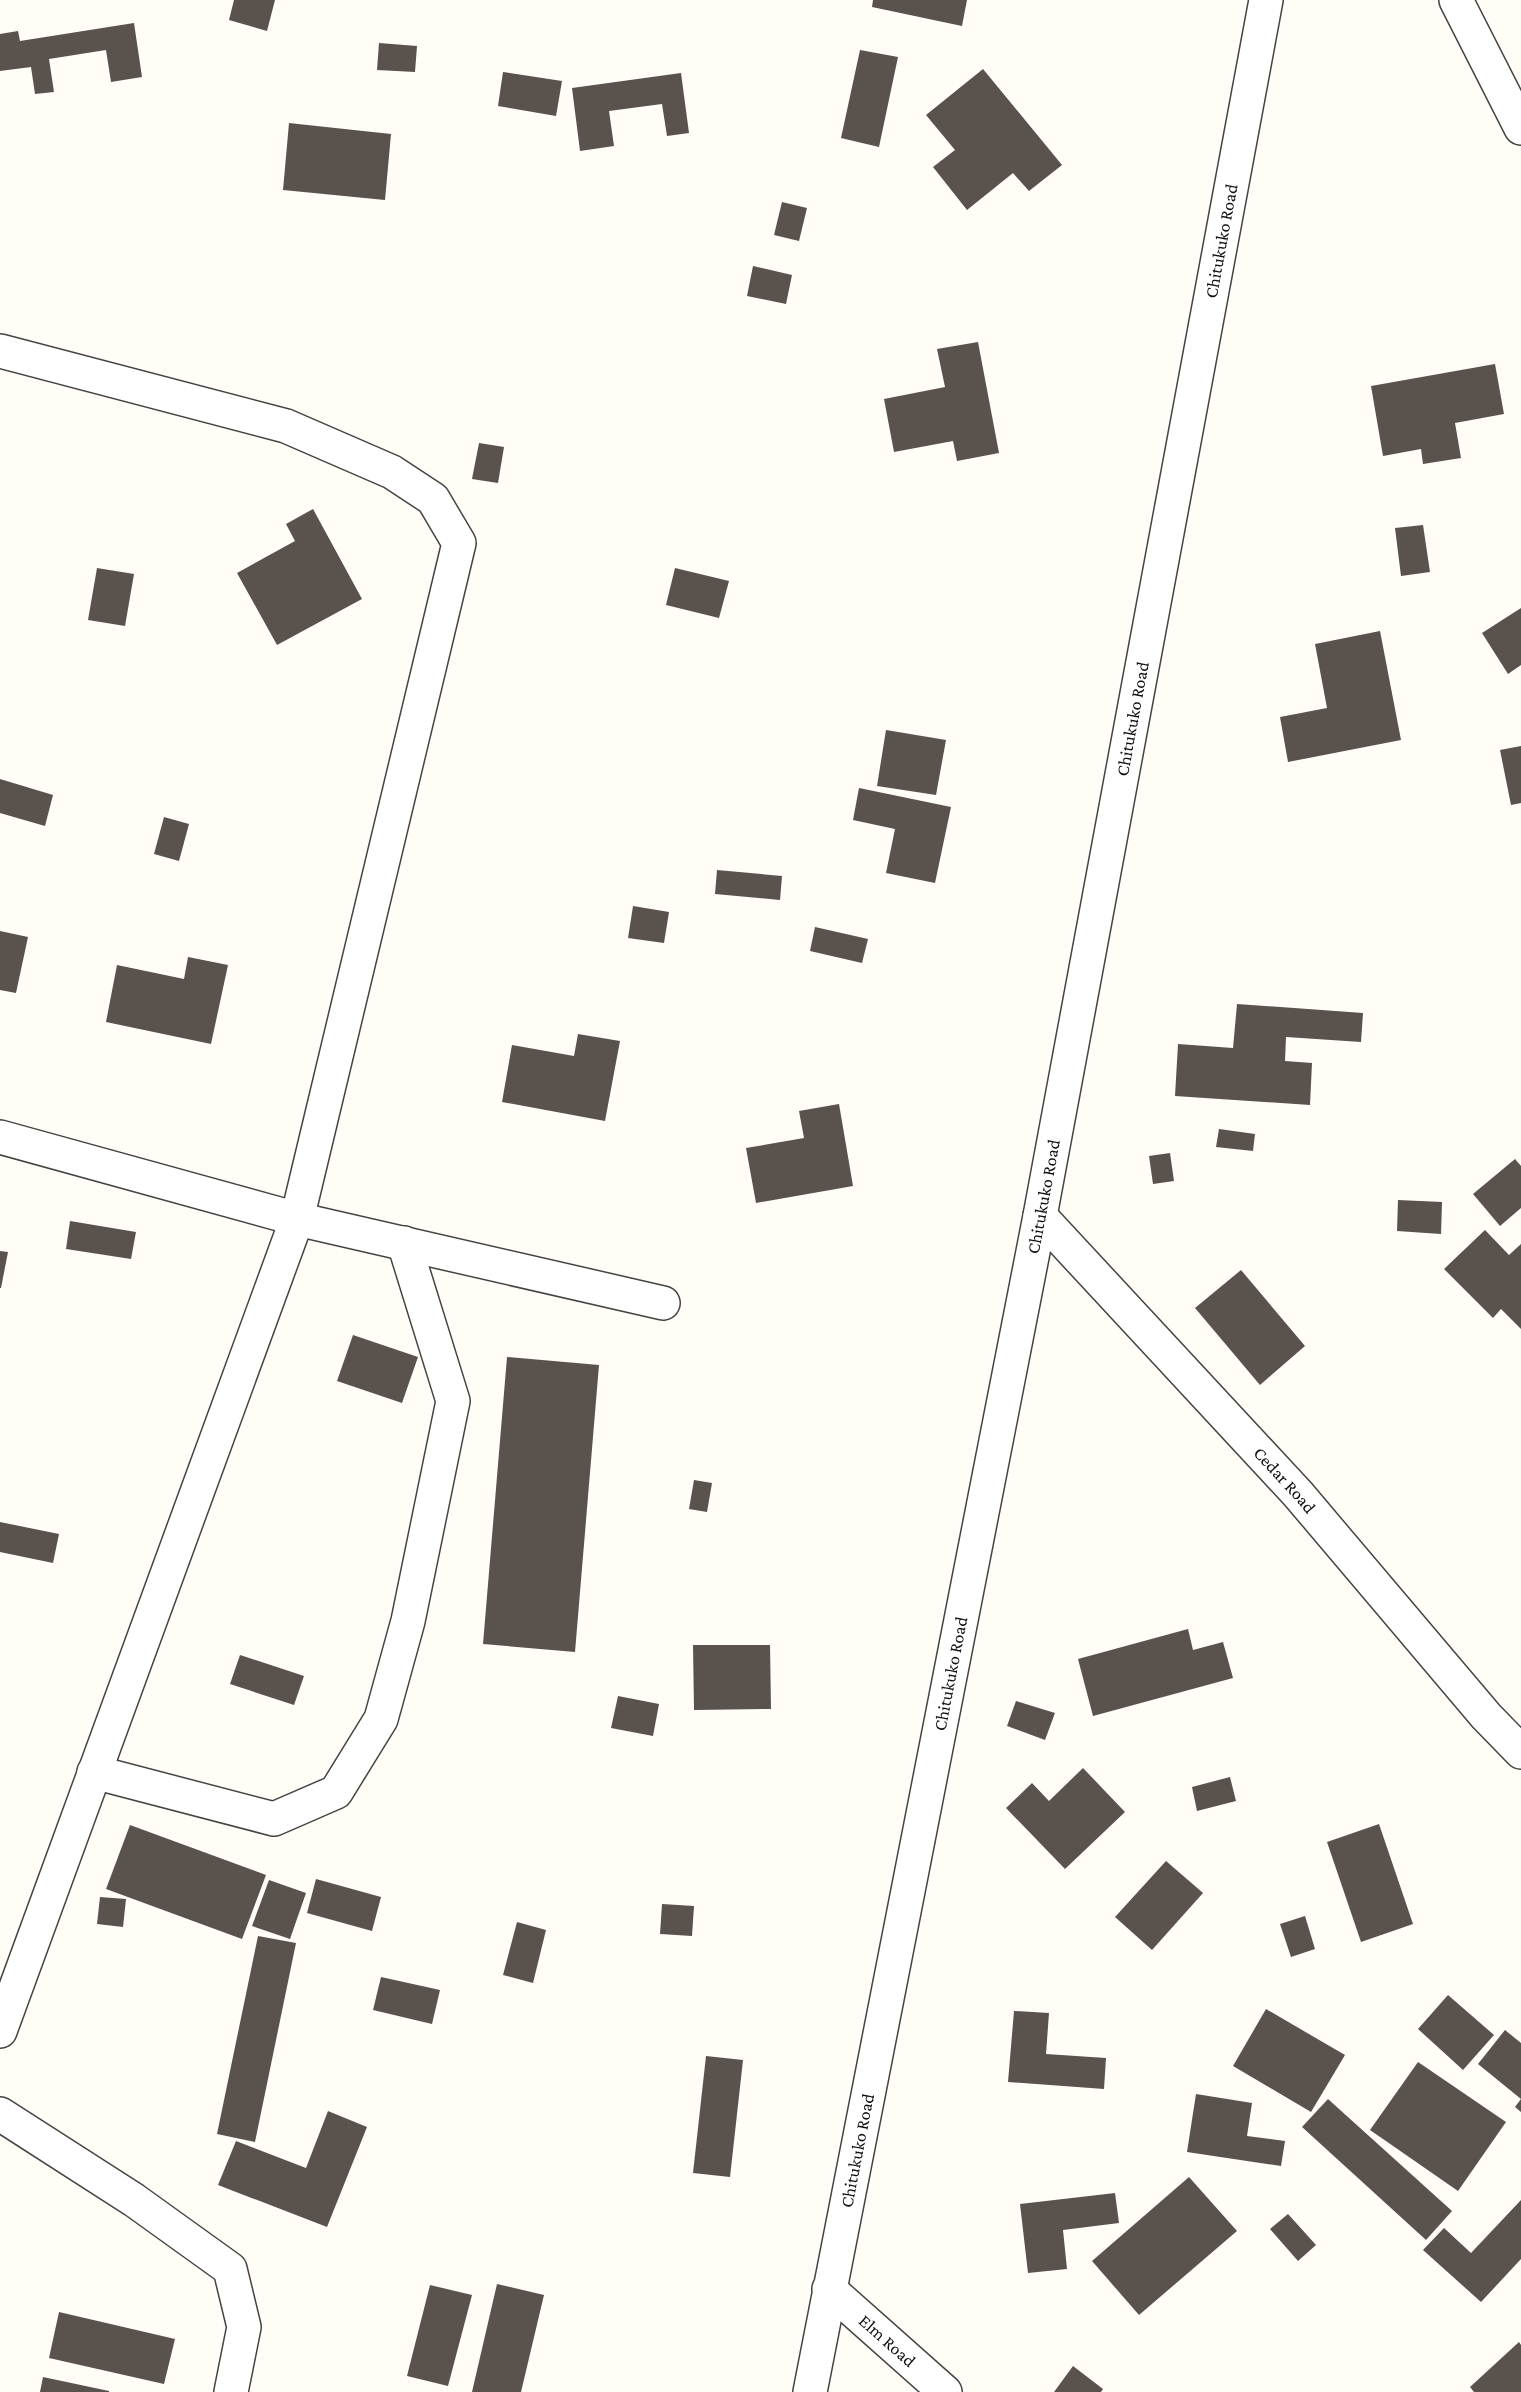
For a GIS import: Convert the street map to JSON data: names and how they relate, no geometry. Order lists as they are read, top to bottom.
{
  "streets": {
    "street": ["Chitukuko Road", "Cedar Road", "Elm Road"]
  },
  "crossings": [
    ["Chitukuko Road", "Cedar Road"],
    ["Chitukuko Road", "Elm Road"]
  ]
}
